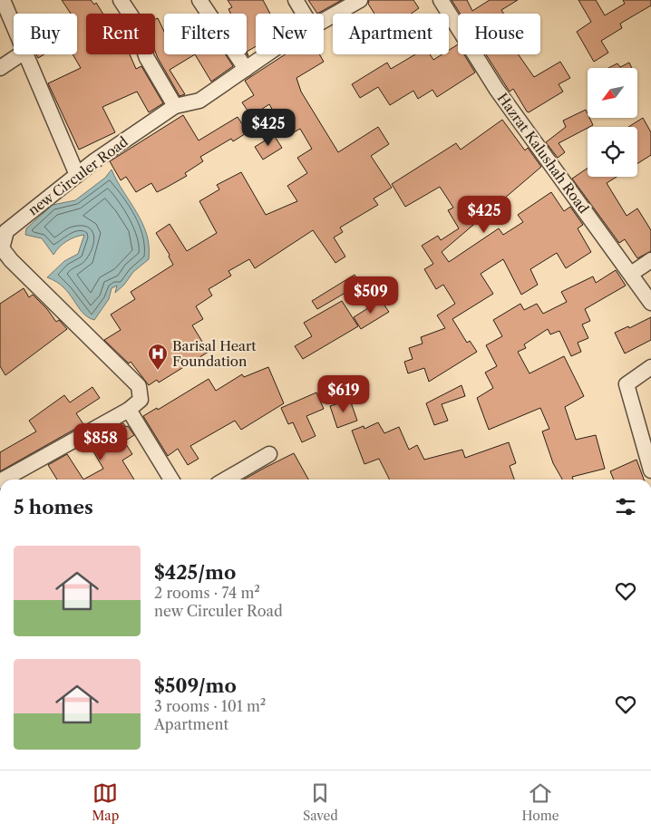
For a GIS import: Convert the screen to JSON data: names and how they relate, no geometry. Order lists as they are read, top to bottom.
{
  "streets": {
    "street": ["Hazrat Kalushah Road", "new Circuler Road"]
  },
  "places": {
    "hospital": ["Barisal Heart Foundation"]
  },
  "north": "bottom left",
  "page": {
    "chip": [
      "Buy",
      "Rent",
      "Filters",
      "New",
      "Apartment",
      "House"
    ],
    "price": [
      "$425",
      "$425",
      "$509",
      "$619",
      "$858"
    ],
    "heading": "5 homes",
    "list": [
      {
        "name": "$425/mo",
        "note": "2 rooms · 74 m² · new Circuler Road"
      },
      {
        "name": "$509/mo",
        "note": "3 rooms · 101 m² · Apartment"
      }
    ],
    "tabs": ["Map", "Saved", "Home"]
  }
}
